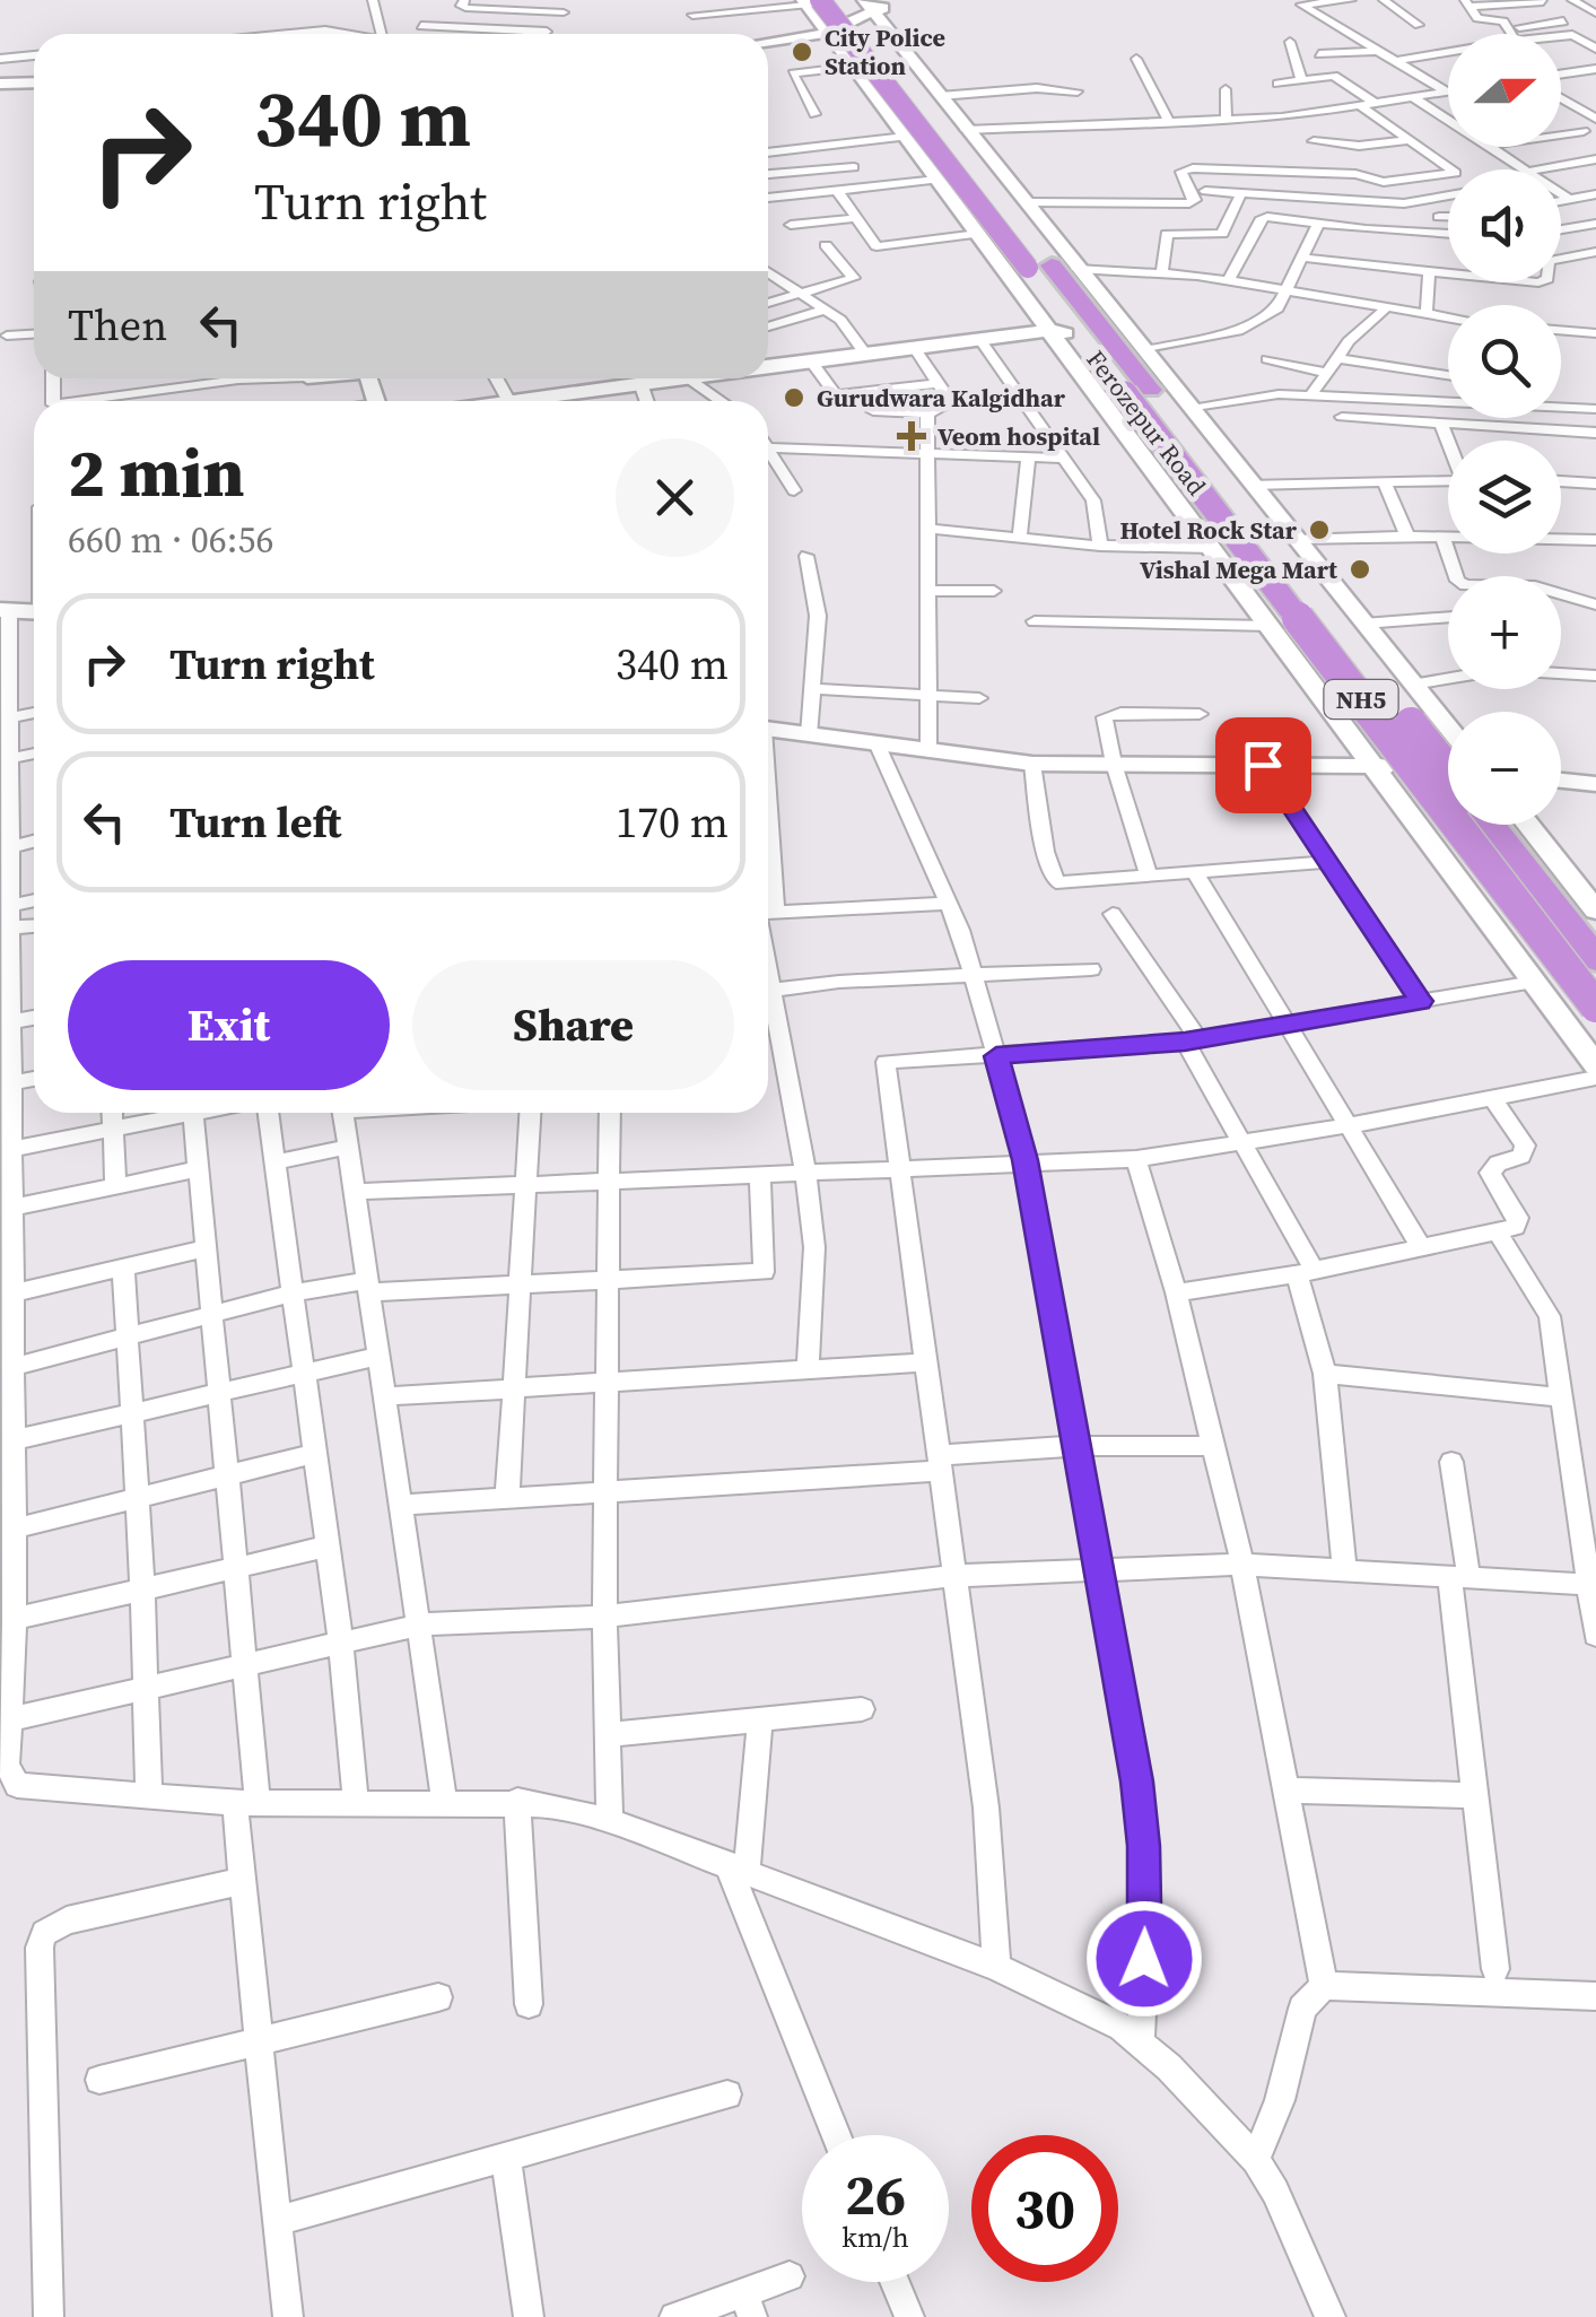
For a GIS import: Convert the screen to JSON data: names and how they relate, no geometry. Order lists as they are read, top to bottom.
{
  "streets": {
    "highway": ["Ferozepur Road", "NH5"]
  },
  "places": {
    "other": [
      "City Police Station",
      "Gurudwara Kalgidhar",
      "Hotel Rock Star",
      "Vishal Mega Mart"
    ],
    "health": ["Veom hospital"]
  },
  "north": "right",
  "page": {
    "map_buttons": ["+", "−"],
    "turn": ["340 m", "Turn right"],
    "then": "Then",
    "heading": ["2 min", "660 m · 06:56"],
    "list": [
      {
        "name": "Turn right",
        "value": "340 m"
      },
      {
        "name": "Turn left",
        "value": "170 m"
      }
    ],
    "buttons": ["Exit", "Share"],
    "speed": "26 km/h",
    "limit": "30"
  }
}
